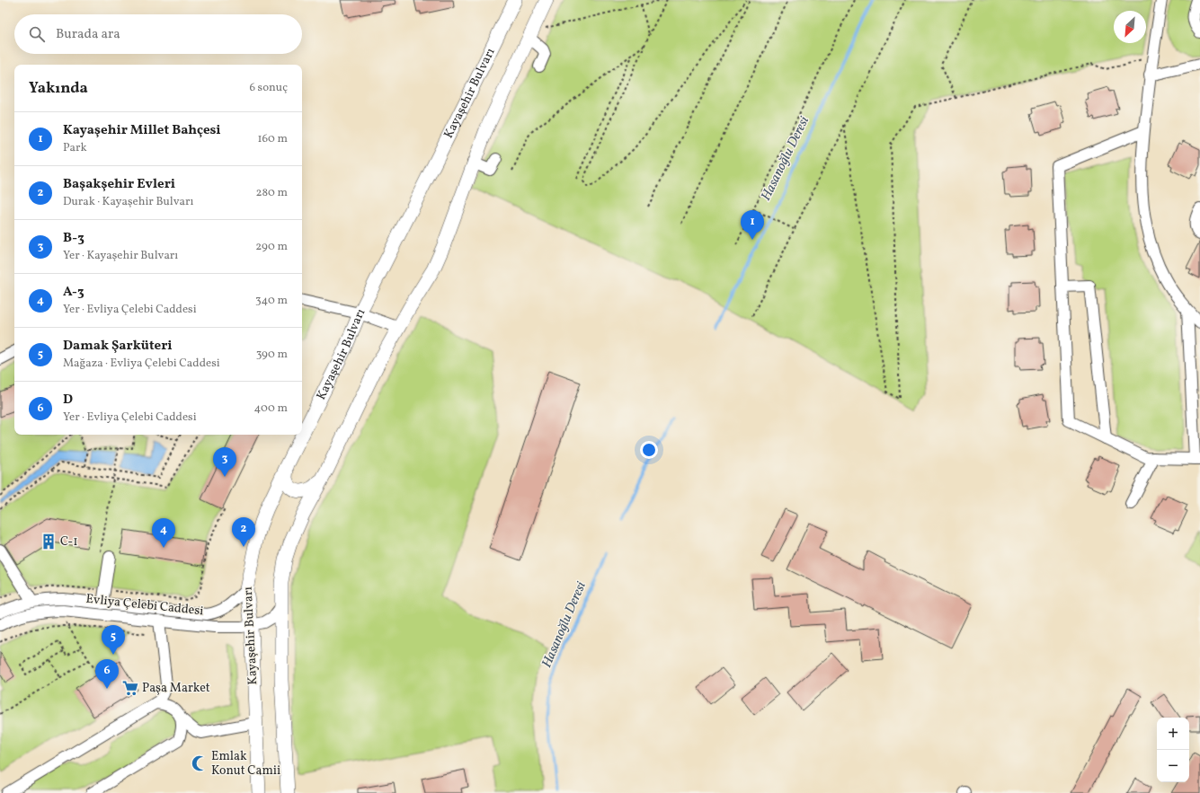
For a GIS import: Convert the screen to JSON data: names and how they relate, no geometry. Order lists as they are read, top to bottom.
{
  "streets": {
    "main road": ["Kayaşehir Bulvarı"],
    "street": ["Evliya Çelebi Caddesi"]
  },
  "crossings": [
    ["Kayaşehir Bulvarı", "Evliya Çelebi Caddesi"]
  ],
  "water": ["Hasanoğlu Deresi"],
  "places": {
    "building": ["C-1"],
    "supermarket": ["Paşa Market"],
    "mosque": ["Emlak Konut Camii"]
  },
  "north": "bottom left",
  "page": {
    "search": "Burada ara",
    "heading": ["Yakında", "6 sonuç"],
    "list": [
      {
        "mark": "1",
        "name": "Kayaşehir Millet Bahçesi",
        "note": "Park",
        "value": "160 m"
      },
      {
        "mark": "2",
        "name": "Başakşehir Evleri",
        "note": "Durak · Kayaşehir Bulvarı",
        "value": "280 m"
      },
      {
        "mark": "3",
        "name": "B-3",
        "note": "Yer · Kayaşehir Bulvarı",
        "value": "290 m"
      },
      {
        "mark": "4",
        "name": "A-3",
        "note": "Yer · Evliya Çelebi Caddesi",
        "value": "340 m"
      },
      {
        "mark": "5",
        "name": "Damak Şarküteri",
        "note": "Mağaza · Evliya Çelebi Caddesi",
        "value": "390 m"
      },
      {
        "mark": "6",
        "name": "D",
        "note": "Yer · Evliya Çelebi Caddesi",
        "value": "400 m"
      }
    ],
    "pins": [
      "1",
      "3",
      "2",
      "4",
      "5",
      "6"
    ],
    "map_buttons": ["+", "−"]
  }
}
